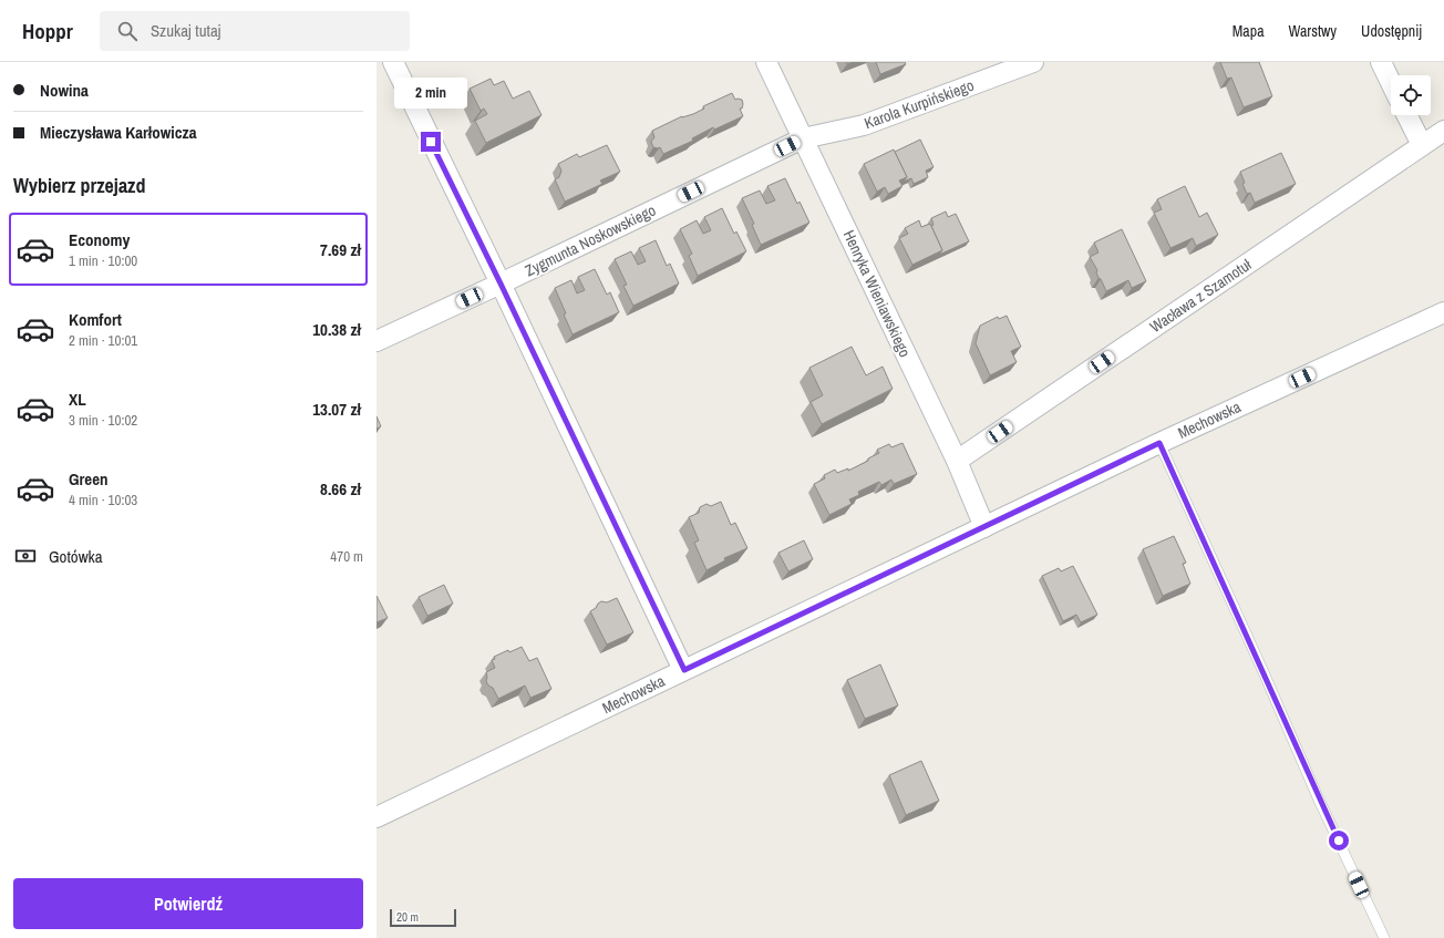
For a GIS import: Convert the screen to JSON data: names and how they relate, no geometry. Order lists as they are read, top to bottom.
{
  "streets": {
    "street": [
      "Karola Kurpińskiego",
      "Zygmunta Noskowskiego",
      "Henryka Wieniawskiego",
      "Wacława z Szamotuł",
      "Mechowska"
    ]
  },
  "crossings": [
    ["Karola Kurpińskiego", "Zygmunta Noskowskiego"],
    ["Karola Kurpińskiego", "Henryka Wieniawskiego"],
    ["Zygmunta Noskowskiego", "Henryka Wieniawskiego"],
    ["Henryka Wieniawskiego", "Wacława z Szamotuł"],
    ["Henryka Wieniawskiego", "Mechowska"]
  ],
  "scale_bar": "20 m",
  "page": {
    "header": "Hoppr",
    "search": "Szukaj tutaj",
    "nav": ["Mapa", "Warstwy", "Udostępnij"],
    "banner": ["Nowina", "Mieczysława Karłowicza"],
    "bubble": "2 min",
    "heading": "Wybierz przejazd",
    "list": [
      {
        "name": "Economy",
        "note": "1 min · 10:00",
        "value": "7.69 zł"
      },
      {
        "name": "Komfort",
        "note": "2 min · 10:01",
        "value": "10.38 zł"
      },
      {
        "name": "XL",
        "note": "3 min · 10:02",
        "value": "13.07 zł"
      },
      {
        "name": "Green",
        "note": "4 min · 10:03",
        "value": "8.66 zł"
      }
    ],
    "pay": ["Gotówka", "470 m"],
    "buttons": "Potwierdź",
    "scale": "20 m"
  }
}
